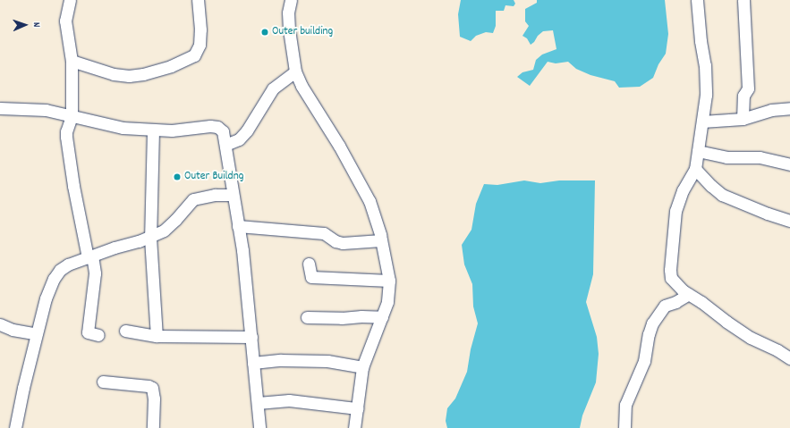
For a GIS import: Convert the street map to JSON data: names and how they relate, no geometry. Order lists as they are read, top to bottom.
{
  "places": ["Outer building", "Outer Buildng"],
  "north": "right"
}
